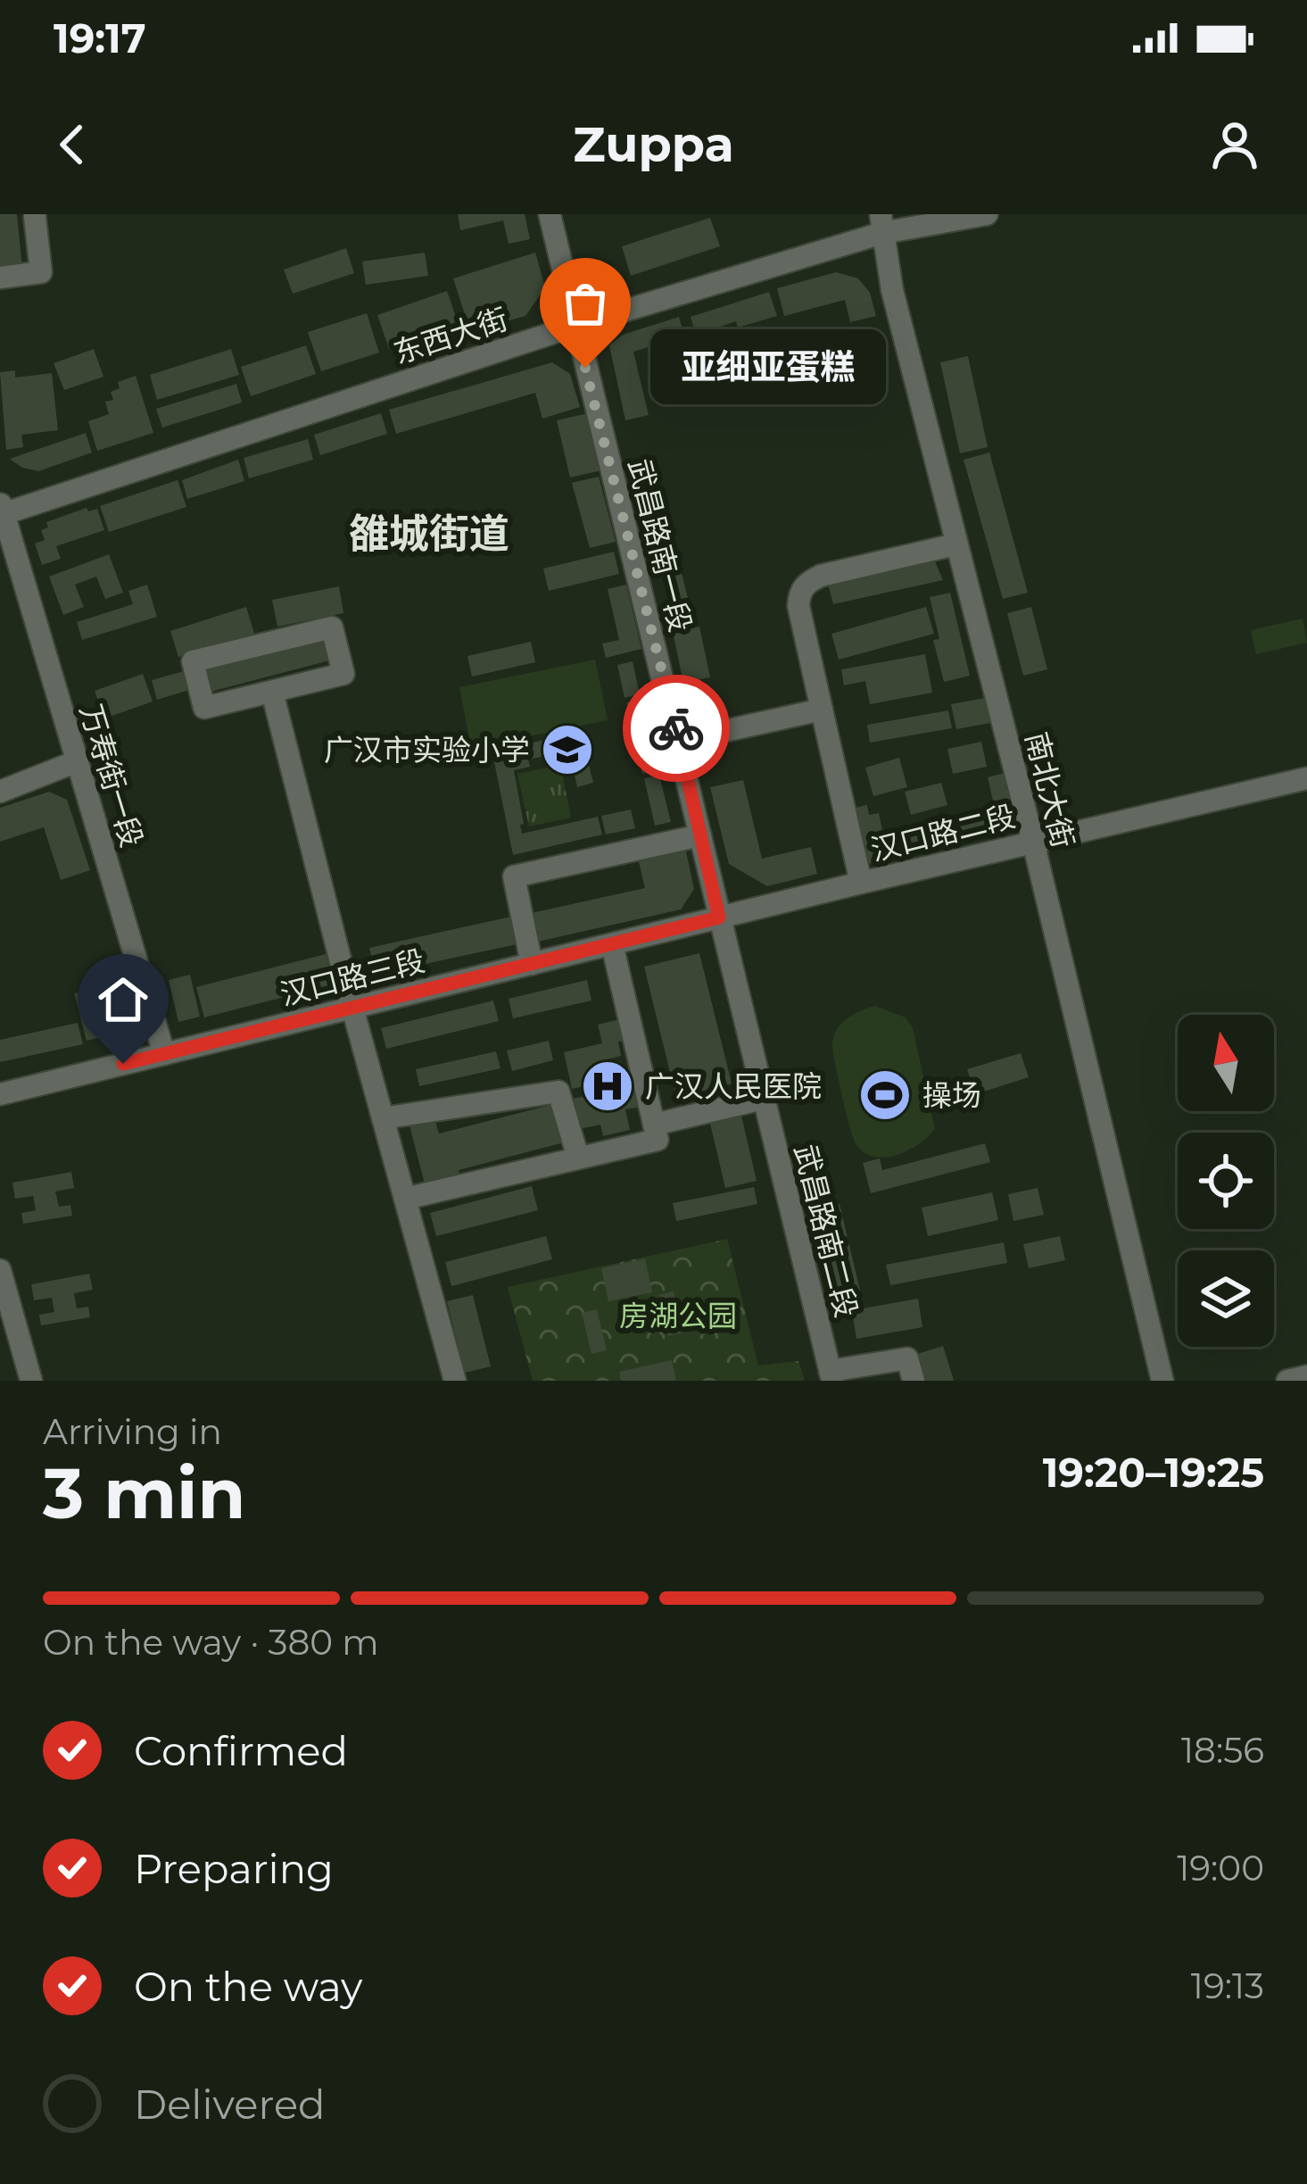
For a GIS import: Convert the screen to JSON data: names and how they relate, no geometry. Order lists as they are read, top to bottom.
{
  "streets": {
    "street": [
      "东西大街",
      "武昌路南一段",
      "万寿街一段",
      "南北大街",
      "汉口路二段",
      "汉口路三段",
      "武昌路南二段"
    ]
  },
  "crossings": [
    ["东西大街", "武昌路南一段"],
    ["东西大街", "万寿街一段"],
    ["东西大街", "南北大街"],
    ["武昌路南一段", "汉口路二段"],
    ["武昌路南一段", "汉口路三段"],
    ["武昌路南一段", "武昌路南二段"],
    ["万寿街一段", "汉口路三段"],
    ["南北大街", "汉口路二段"],
    ["汉口路二段", "汉口路三段"],
    ["汉口路二段", "武昌路南二段"],
    ["汉口路三段", "武昌路南二段"]
  ],
  "districts": ["雒城街道"],
  "parks": ["房湖公园"],
  "places": {
    "other": ["亚细亚蛋糕"],
    "school or university": ["广汉市实验小学"],
    "hospital": ["广汉人民医院"],
    "sports": ["操场"]
  },
  "north": "top",
  "page": {
    "status": "19:17",
    "header": "Zuppa",
    "bubble": "亚细亚蛋糕",
    "heading": ["3 min", "Arriving in", "19:20–19:25"],
    "bar": "On the way · 380 m",
    "list": [
      ["Confirmed", "18:56"],
      ["Preparing", "19:00"],
      ["On the way", "19:13"],
      "Delivered"
    ]
  }
}
